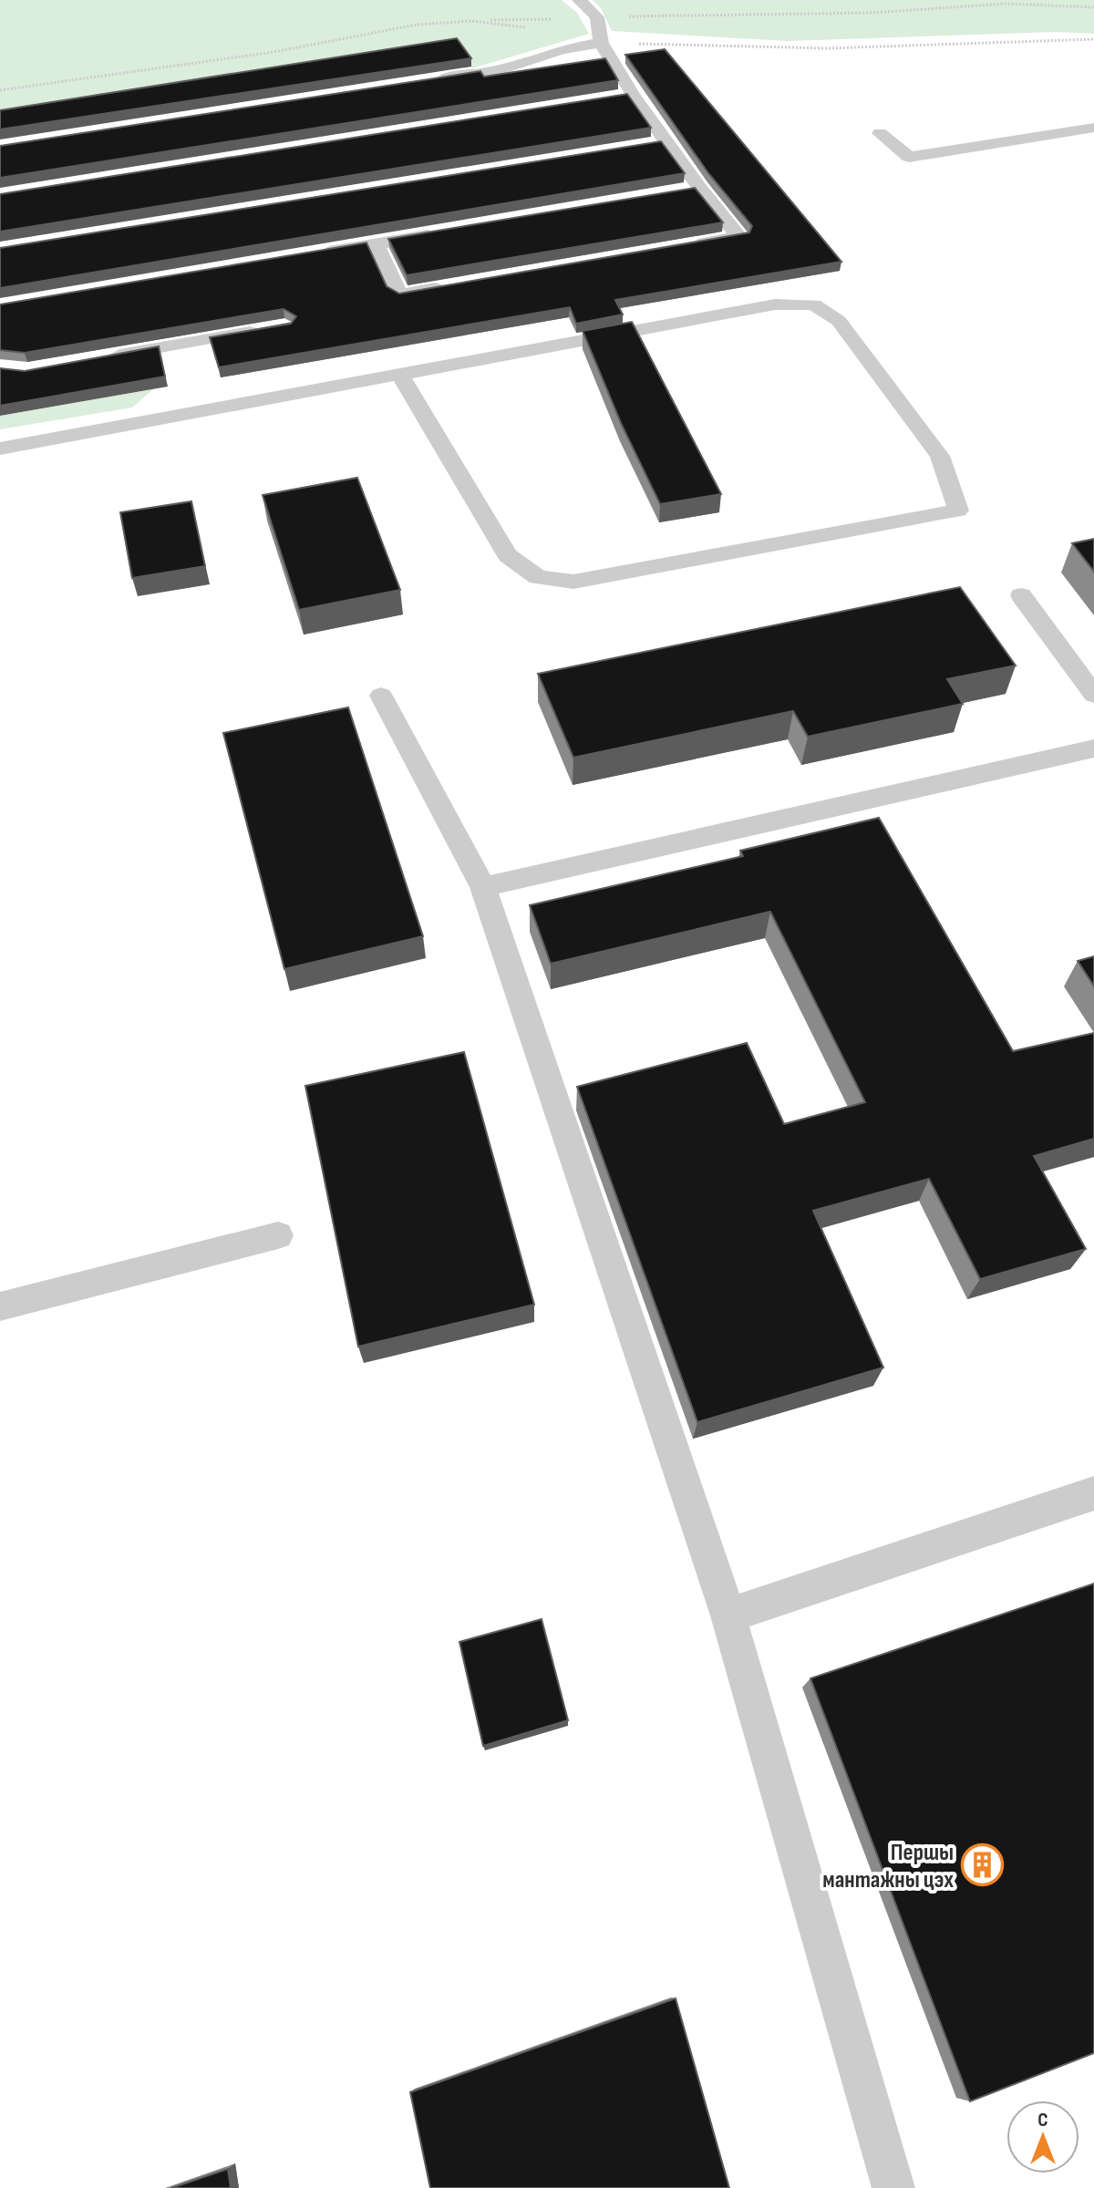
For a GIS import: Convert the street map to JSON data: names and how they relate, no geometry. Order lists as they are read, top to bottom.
{
  "places": {
    "building": ["Першы мантажны цэх"]
  },
  "north": "top"
}
